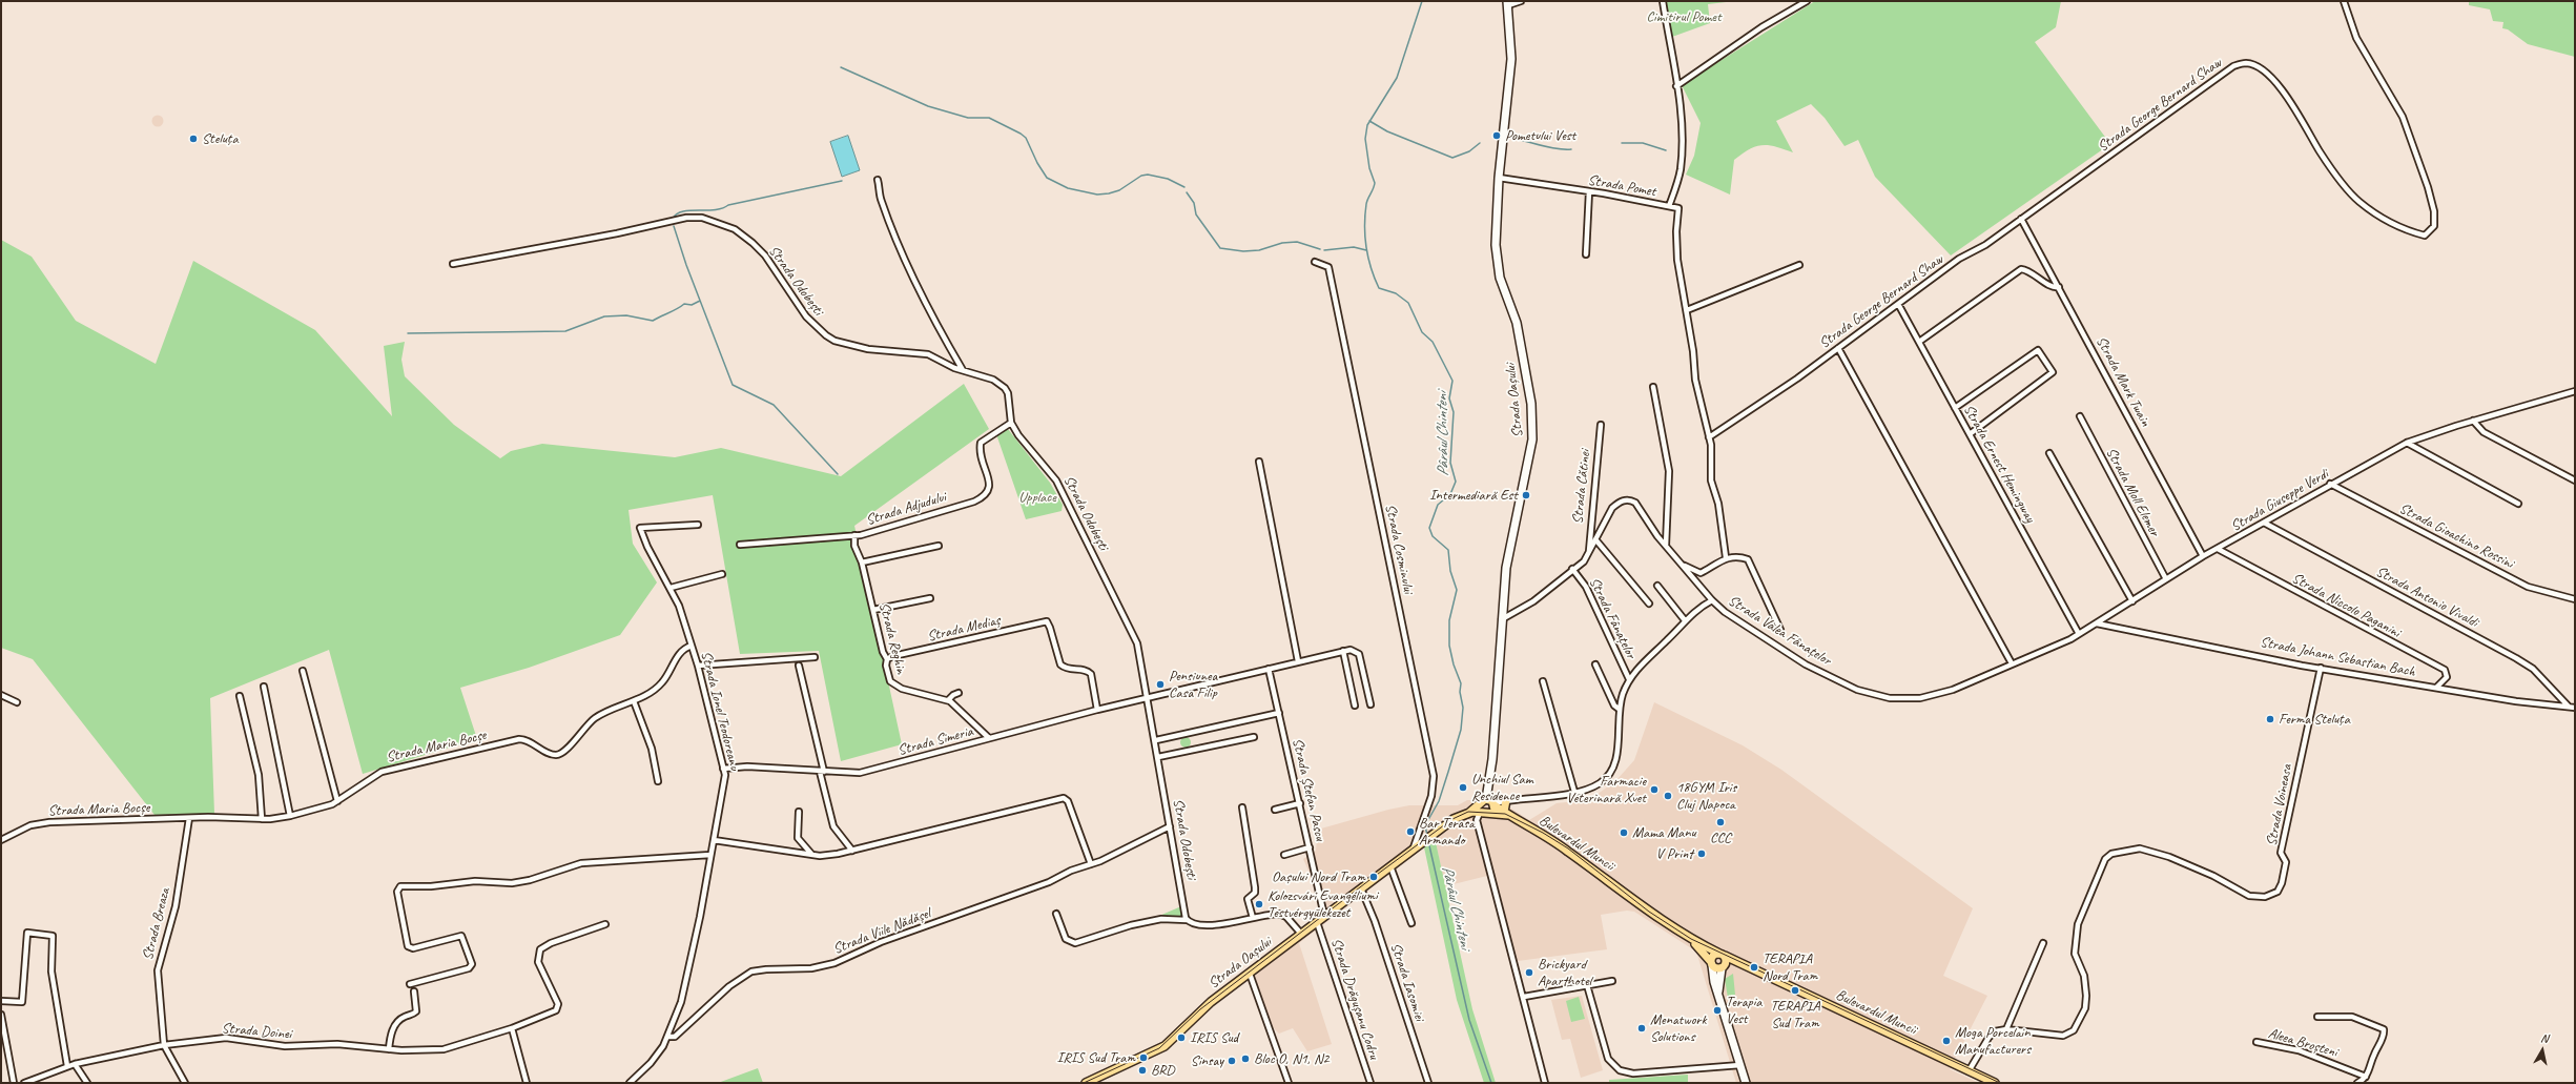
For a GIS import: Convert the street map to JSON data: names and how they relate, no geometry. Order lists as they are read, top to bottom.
{
  "streets": {
    "main road": ["Strada Oașului", "Bulevardul Muncii"],
    "street": [
      "Strada George Bernard Shaw",
      "Strada Pomet",
      "Strada Odobești",
      "Strada Mark Twain",
      "Strada Ernest Hemingway",
      "Strada Cătinei",
      "Strada Moll Elemer",
      "Strada Giuseppe Verdi",
      "Strada Adjudului",
      "Strada Gioachino Rossini",
      "Strada Cosminului",
      "Strada Antonio Vivaldi",
      "Strada Niccolo Paganini",
      "Strada Fânațelor",
      "Strada Mediaș",
      "Strada Valea Fânațelor",
      "Strada Reghin",
      "Strada Johann Sebastian Bach",
      "Strada Ionel Teodoreanu",
      "Strada Simeria",
      "Strada Maria Bocșe",
      "Strada Ștefan Pascu",
      "Strada Voineasa",
      "Strada Breaza",
      "Strada Viile Nădășel",
      "Strada Iasomiei",
      "Strada Drăgușanu Codru",
      "Strada Doinei",
      "Aleea Broșteni"
    ]
  },
  "crossings": [
    ["Strada George Bernard Shaw", "Strada Mark Twain"],
    ["Strada George Bernard Shaw", "Strada Ernest Hemingway"],
    ["Strada Pomet", "Strada Oașului"],
    ["Strada Odobești", "Strada Adjudului"],
    ["Strada Odobești", "Strada Simeria"],
    ["Strada Odobești", "Strada Viile Nădășel"],
    ["Strada Mark Twain", "Strada Giuseppe Verdi"],
    ["Strada Oașului", "Strada Cosminului"],
    ["Strada Oașului", "Strada Fânațelor"],
    ["Strada Oașului", "Strada Valea Fânațelor"],
    ["Strada Oașului", "Strada Ștefan Pascu"],
    ["Strada Oașului", "Bulevardul Muncii"],
    ["Strada Oașului", "Strada Iasomiei"],
    ["Strada Oașului", "Strada Drăgușanu Codru"],
    ["Strada Ernest Hemingway", "Strada Giuseppe Verdi"],
    ["Strada Cătinei", "Strada Valea Fânațelor"],
    ["Strada Moll Elemer", "Strada Giuseppe Verdi"],
    ["Strada Giuseppe Verdi", "Strada Gioachino Rossini"],
    ["Strada Giuseppe Verdi", "Strada Antonio Vivaldi"],
    ["Strada Giuseppe Verdi", "Strada Niccolo Paganini"],
    ["Strada Giuseppe Verdi", "Strada Valea Fânațelor"],
    ["Strada Giuseppe Verdi", "Strada Johann Sebastian Bach"],
    ["Strada Adjudului", "Strada Reghin"],
    ["Strada Antonio Vivaldi", "Strada Johann Sebastian Bach"],
    ["Strada Niccolo Paganini", "Strada Johann Sebastian Bach"],
    ["Strada Fânațelor", "Strada Valea Fânațelor"],
    ["Strada Fânațelor", "Bulevardul Muncii"],
    ["Strada Mediaș", "Strada Reghin"],
    ["Strada Mediaș", "Strada Simeria"],
    ["Strada Reghin", "Strada Simeria"],
    ["Strada Johann Sebastian Bach", "Strada Voineasa"],
    ["Strada Ionel Teodoreanu", "Strada Simeria"],
    ["Strada Ionel Teodoreanu", "Strada Maria Bocșe"],
    ["Strada Ionel Teodoreanu", "Strada Viile Nădășel"],
    ["Strada Simeria", "Strada Ștefan Pascu"],
    ["Strada Maria Bocșe", "Strada Breaza"],
    ["Strada Breaza", "Strada Doinei"]
  ],
  "water": ["Pârâul Chinteni"],
  "parks": ["Cimitirul Pomet", "Upplace"],
  "places": [
    "Pometului Vest",
    "Steluța",
    "Intermediară Est",
    "Pensiunea Casa Filip",
    "Ferma Steluța",
    "Unchiul Sam Residence",
    "Farmacie Veterinară Xvet",
    "18GYM Iris Cluj Napoca",
    "CCC",
    "Bar Terasa Armando",
    "Mama Manu",
    "V Print",
    "Oașului Nord Tram",
    "Kolozsvári Evangéliumi Testvérgyülekezet",
    "TERAPIA Nord Tram",
    "Brickyard Aparthotel",
    "TERAPIA Sud Tram",
    "Terapia Vest",
    "Menatwork Solutions",
    "IRIS Sud",
    "Moga Porcelain Manufacturers",
    "IRIS Sud Tram",
    "Bloc O, N1, N2",
    "Sinsay",
    "BRD"
  ],
  "north": "top"
}
